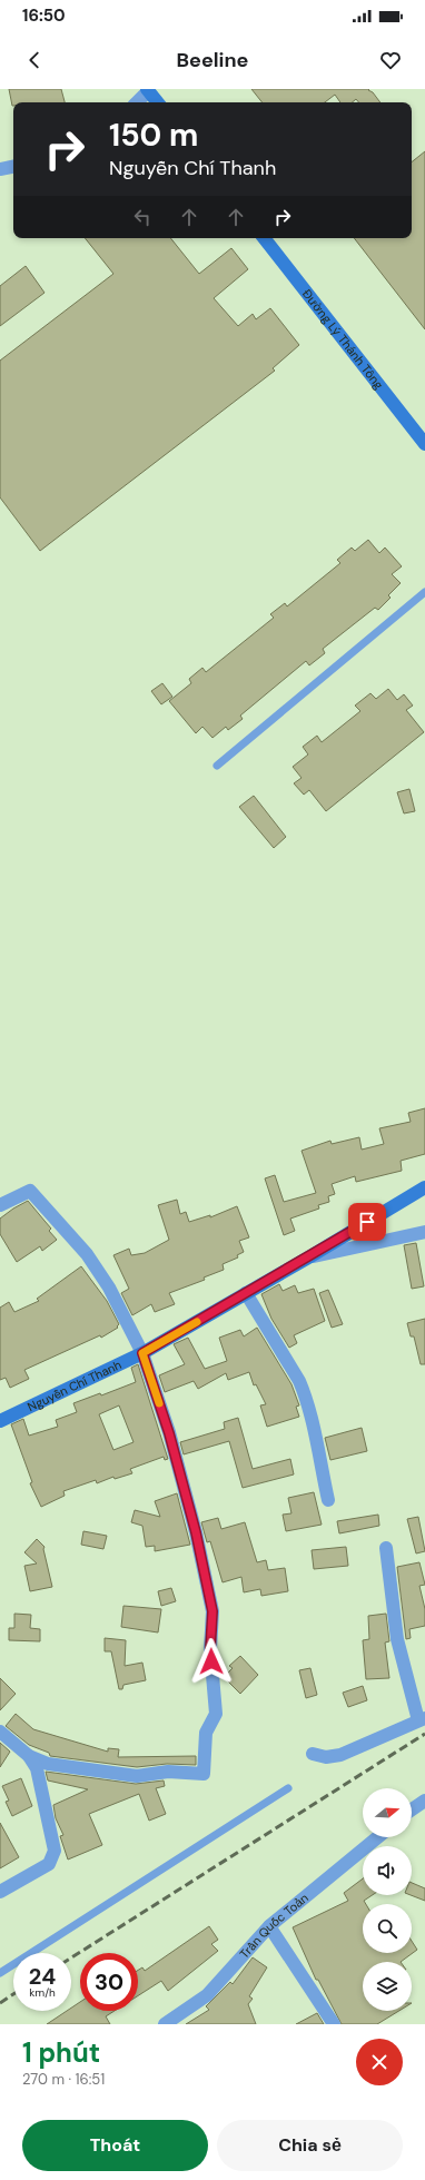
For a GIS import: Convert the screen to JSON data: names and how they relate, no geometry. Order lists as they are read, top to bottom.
{
  "streets": {
    "main road": ["Đường Lý Thánh Tông", "Nguyễn Chí Thanh"],
    "street": ["Trần Quốc Toản"]
  },
  "north": "right",
  "page": {
    "status": "16:50",
    "header": "Beeline",
    "turn": ["150 m", "Nguyễn Chí Thanh"],
    "speed": "24 km/h",
    "limit": "30",
    "heading": ["1 phút", "270 m · 16:51"],
    "buttons": ["Thoát", "Chia sẻ"]
  }
}
